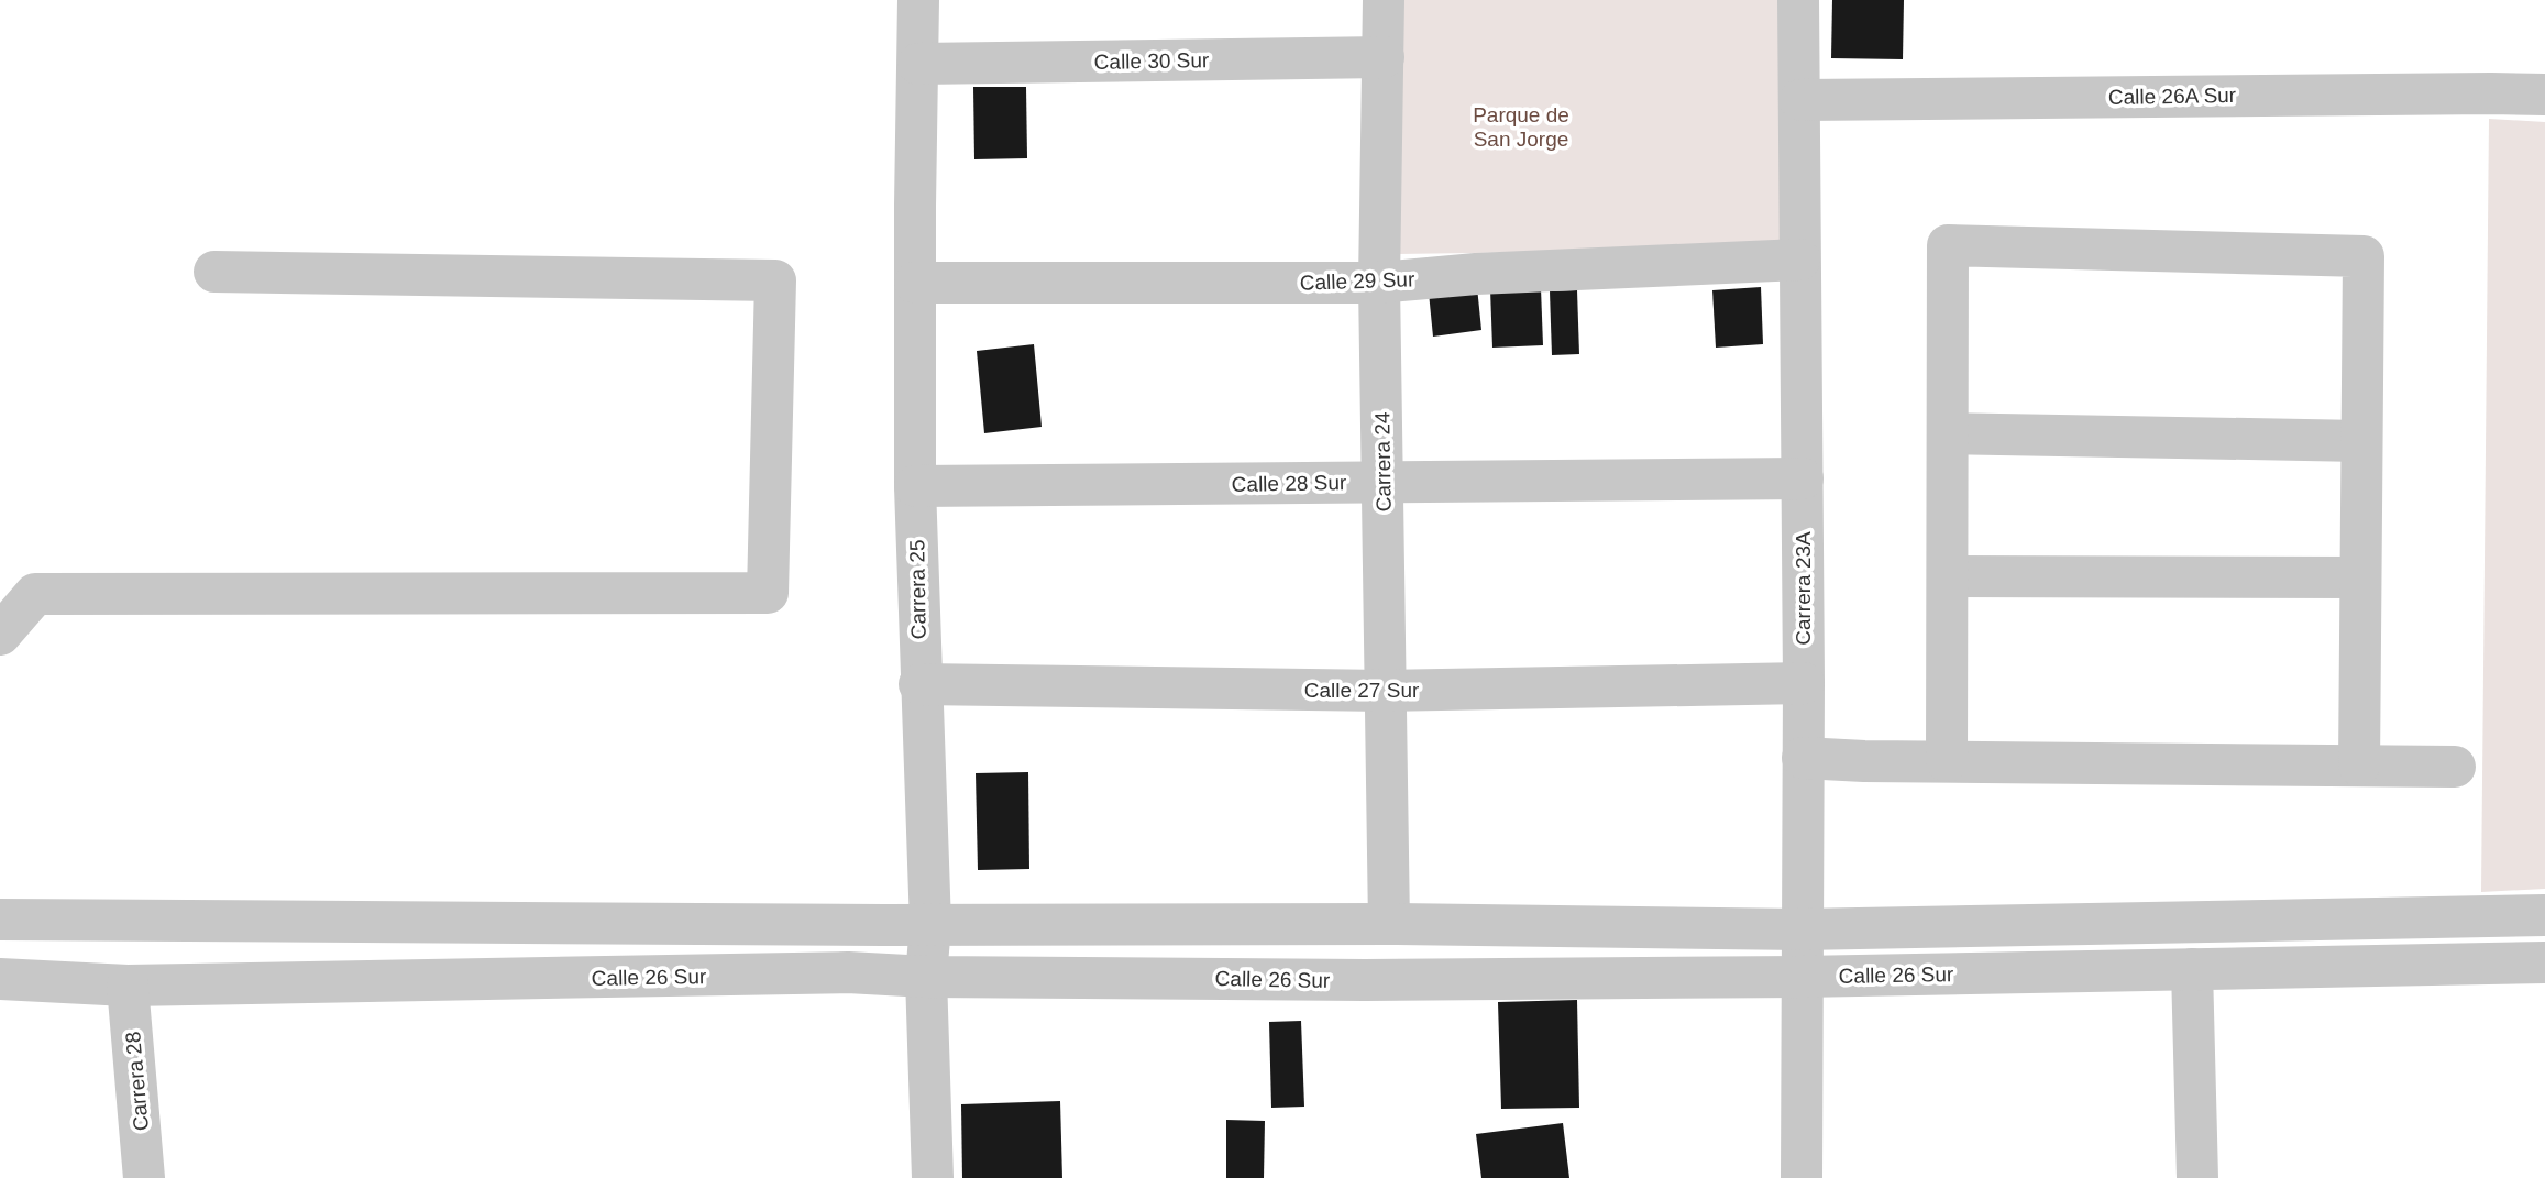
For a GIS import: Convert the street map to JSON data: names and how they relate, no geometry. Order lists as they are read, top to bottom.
{
  "streets": {
    "street": [
      "Calle 30 Sur",
      "Calle 26A Sur",
      "Calle 29 Sur",
      "Carrera 24",
      "Calle 28 Sur",
      "Carrera 23A",
      "Carrera 25",
      "Calle 27 Sur",
      "Calle 26 Sur",
      "Carrera 28"
    ]
  },
  "crossings": [
    ["Calle 30 Sur", "Carrera 24"],
    ["Calle 30 Sur", "Carrera 25"],
    ["Calle 26A Sur", "Carrera 23A"],
    ["Calle 29 Sur", "Carrera 24"],
    ["Calle 29 Sur", "Carrera 23A"],
    ["Calle 29 Sur", "Carrera 25"],
    ["Carrera 24", "Calle 28 Sur"],
    ["Carrera 24", "Calle 27 Sur"],
    ["Calle 28 Sur", "Carrera 23A"],
    ["Calle 28 Sur", "Carrera 25"],
    ["Carrera 23A", "Calle 27 Sur"],
    ["Carrera 23A", "Calle 26 Sur"],
    ["Carrera 25", "Calle 27 Sur"],
    ["Carrera 25", "Calle 26 Sur"],
    ["Calle 26 Sur", "Carrera 28"]
  ],
  "parks": ["Parque de San Jorge"]
}
